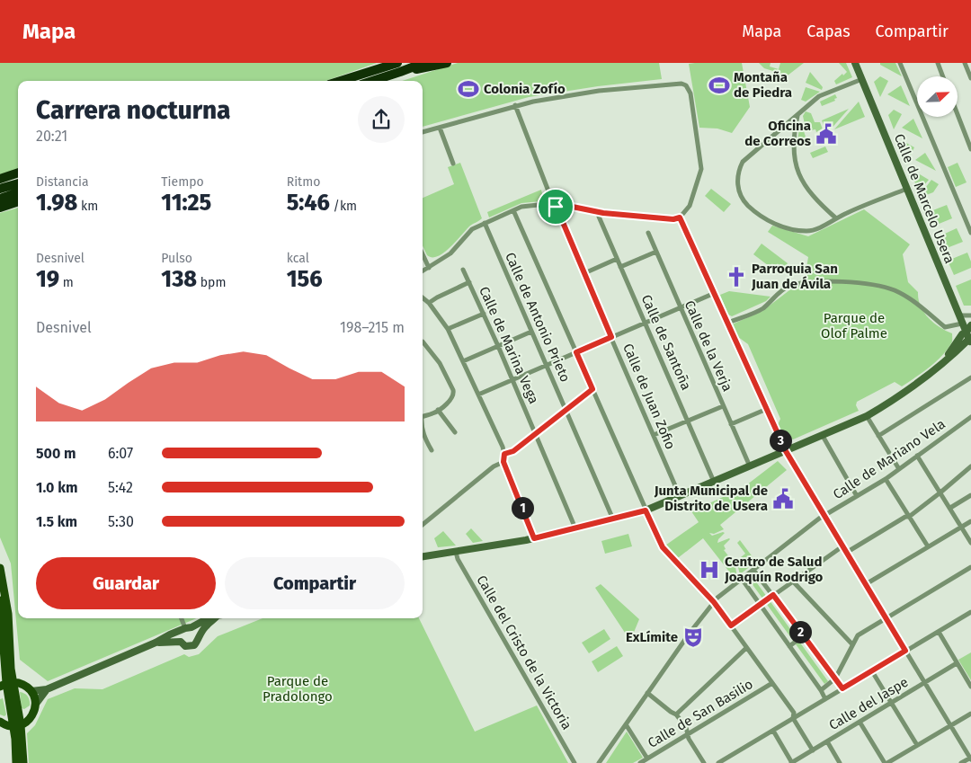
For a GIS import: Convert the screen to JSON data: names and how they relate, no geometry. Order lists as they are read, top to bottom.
{
  "streets": {
    "main road": ["Calle de Marcelo Usera"],
    "street": [
      "Calle de Antonio Prieto",
      "Calle de Santoña",
      "Calle de Marina Vega",
      "Calle de la Verja",
      "Calle de Juan Zofio",
      "Calle de Mariano Vela",
      "Calle del Cristo de la Victoria",
      "Calle del Jaspe",
      "Calle de San Basilio"
    ]
  },
  "parks": ["Parque de Olof Palme", "Parque de Pradolongo"],
  "places": {
    "sports": ["Montaña de Piedra", "Colonia Zofío"],
    "public building": ["Oficina de Correos", "Junta Municipal de Distrito de Usera"],
    "church": ["Parroquia San Juan de Ávila"],
    "hospital": ["Centro de Salud Joaquín Rodrigo"],
    "theatre": ["ExLímite"]
  },
  "north": "top right",
  "page": {
    "header": "Mapa",
    "nav": ["Mapa", "Capas", "Compartir"],
    "heading": ["Carrera nocturna", "20:21"],
    "stats": [
      ["Distancia", "1.98 km"],
      ["Tiempo", "11:25"],
      ["Ritmo", "5:46 /km"],
      ["Desnivel", "19 m"],
      ["Pulso", "138 bpm"],
      ["kcal", "156"]
    ],
    "chart": ["Desnivel", "198–215 m"],
    "pins": ["3", "1", "2"],
    "list": [
      {
        "name": "500 m",
        "note": "6:07"
      },
      {
        "name": "1.0 km",
        "note": "5:42"
      },
      {
        "name": "1.5 km",
        "note": "5:30"
      }
    ],
    "buttons": ["Guardar", "Compartir"]
  }
}
